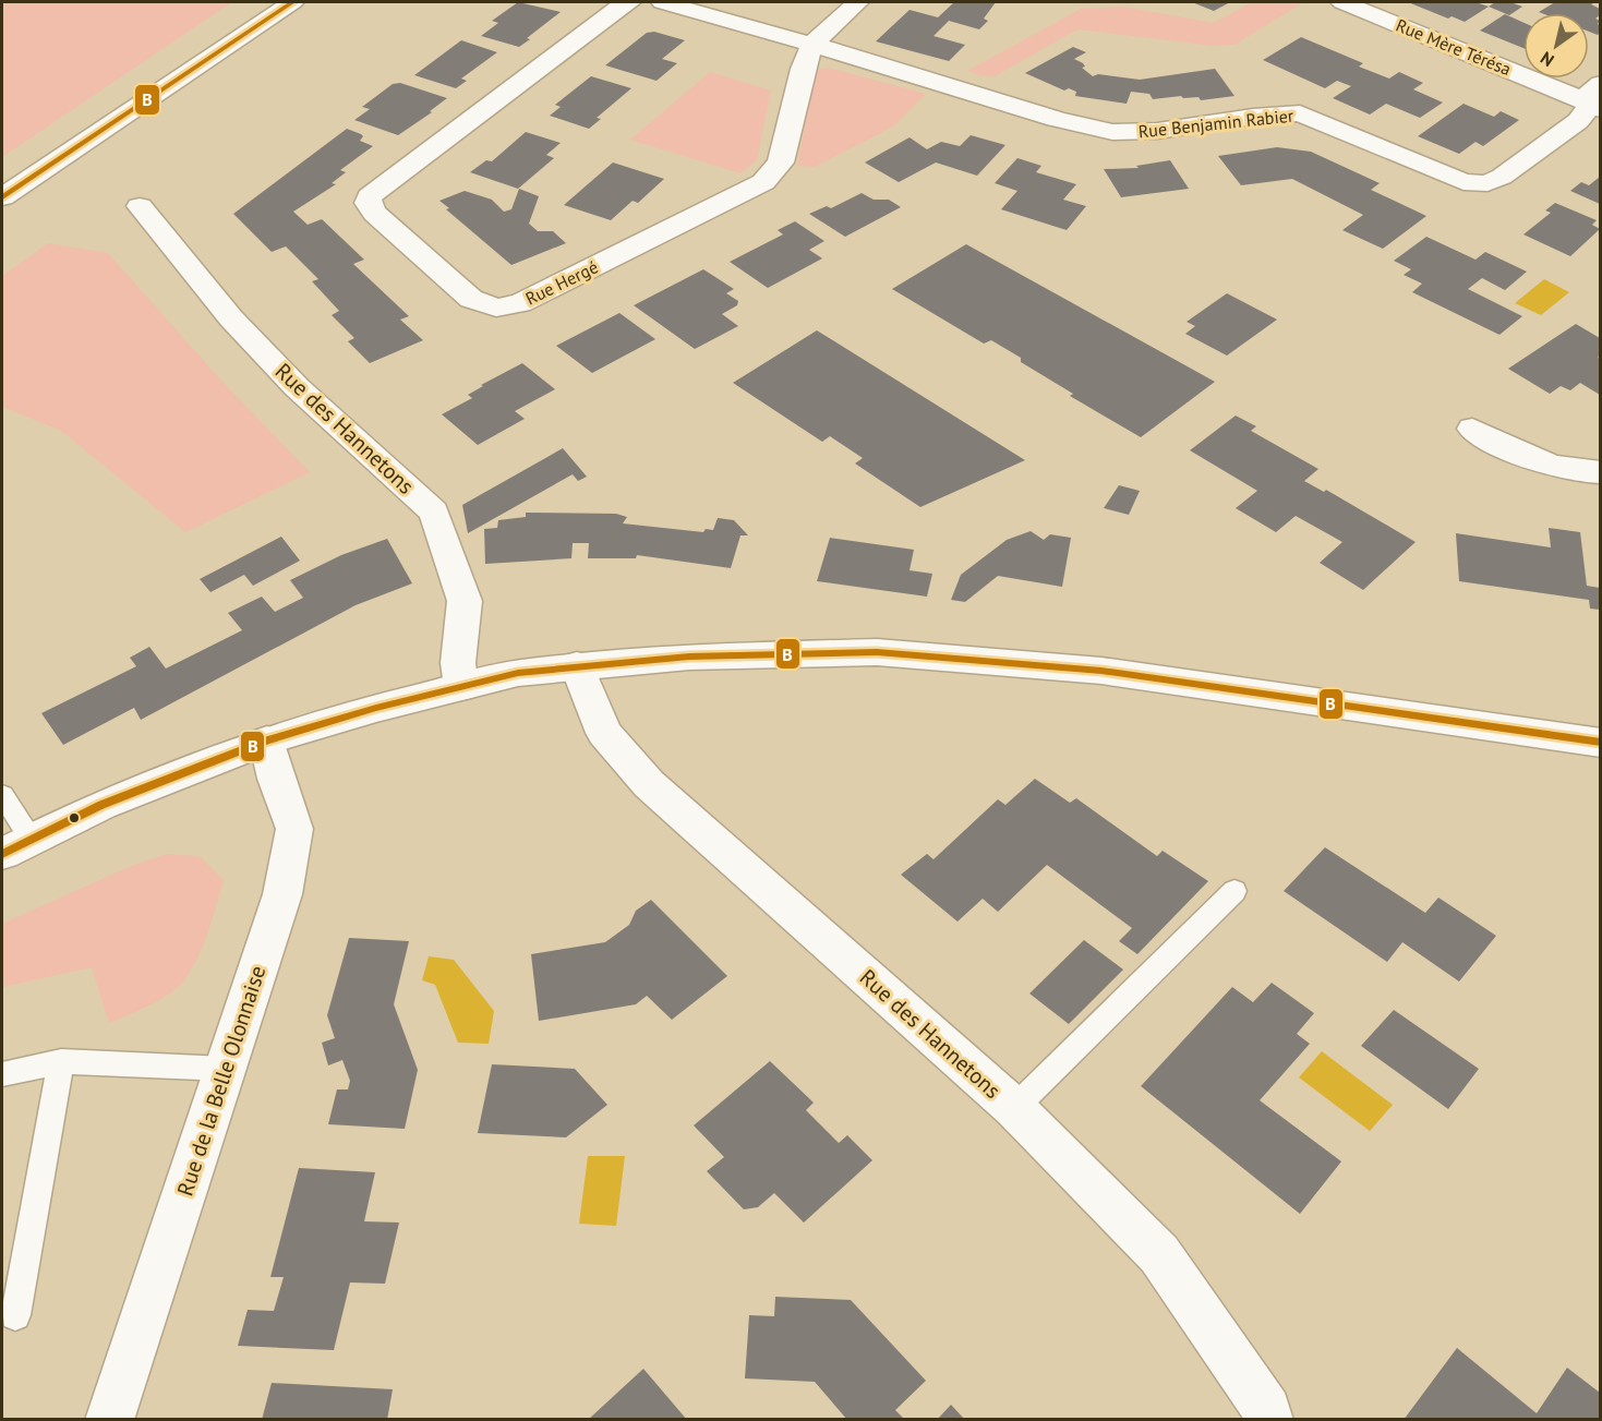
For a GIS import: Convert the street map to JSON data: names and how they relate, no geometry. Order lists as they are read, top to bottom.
{
  "streets": {
    "street": [
      "Rue Mère Térésa",
      "Rue Benjamin Rabier",
      "Rue Hergé",
      "Rue des Hannetons",
      "Rue de la Belle Olonnaise"
    ]
  },
  "crossings": [
    ["Rue Mère Térésa", "Rue Benjamin Rabier"],
    ["Rue Benjamin Rabier", "Rue Hergé"]
  ],
  "lines": ["transit line B"],
  "north": "bottom left"
}
